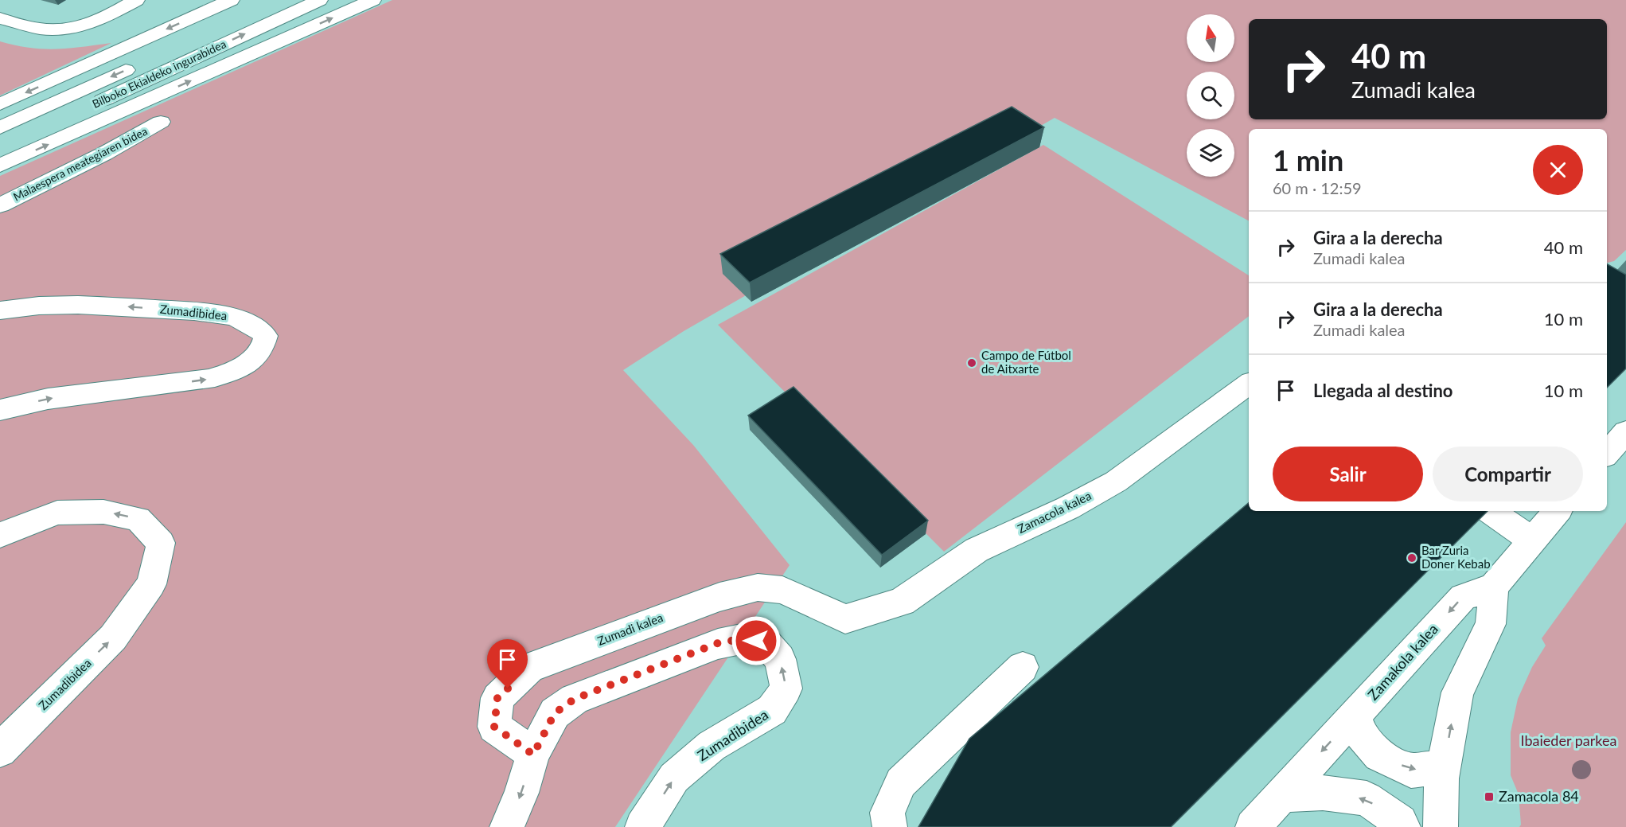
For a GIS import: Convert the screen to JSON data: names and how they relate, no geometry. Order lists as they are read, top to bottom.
{
  "streets": {
    "main road": [
      "Bilboko Ekialdeko ingurabidea",
      "Malaespera meategiaren bidea",
      "Zumadibidea",
      "Zamacola kalea",
      "Zumadi kalea",
      "Zamakola kalea"
    ]
  },
  "crossings": [
    ["Zumadibidea", "Zumadi kalea"],
    ["Zamacola kalea", "Zumadi kalea"]
  ],
  "one_way": ["Zamakola kalea"],
  "parks": ["Ibaieder parkea"],
  "places": {
    "other": ["Campo de Fútbol de Aitxarte", "Bar Zuria Doner Kebab"],
    "transit": ["Zamacola 84"]
  },
  "north": "top",
  "page": {
    "turn": ["40 m", "Zumadi kalea"],
    "heading": ["1 min", "60 m · 12:59"],
    "list": [
      {
        "name": "Gira a la derecha",
        "note": "Zumadi kalea",
        "value": "40 m"
      },
      {
        "name": "Gira a la derecha",
        "note": "Zumadi kalea",
        "value": "10 m"
      },
      {
        "name": "Llegada al destino",
        "value": "10 m"
      }
    ],
    "buttons": ["Salir", "Compartir"]
  }
}
